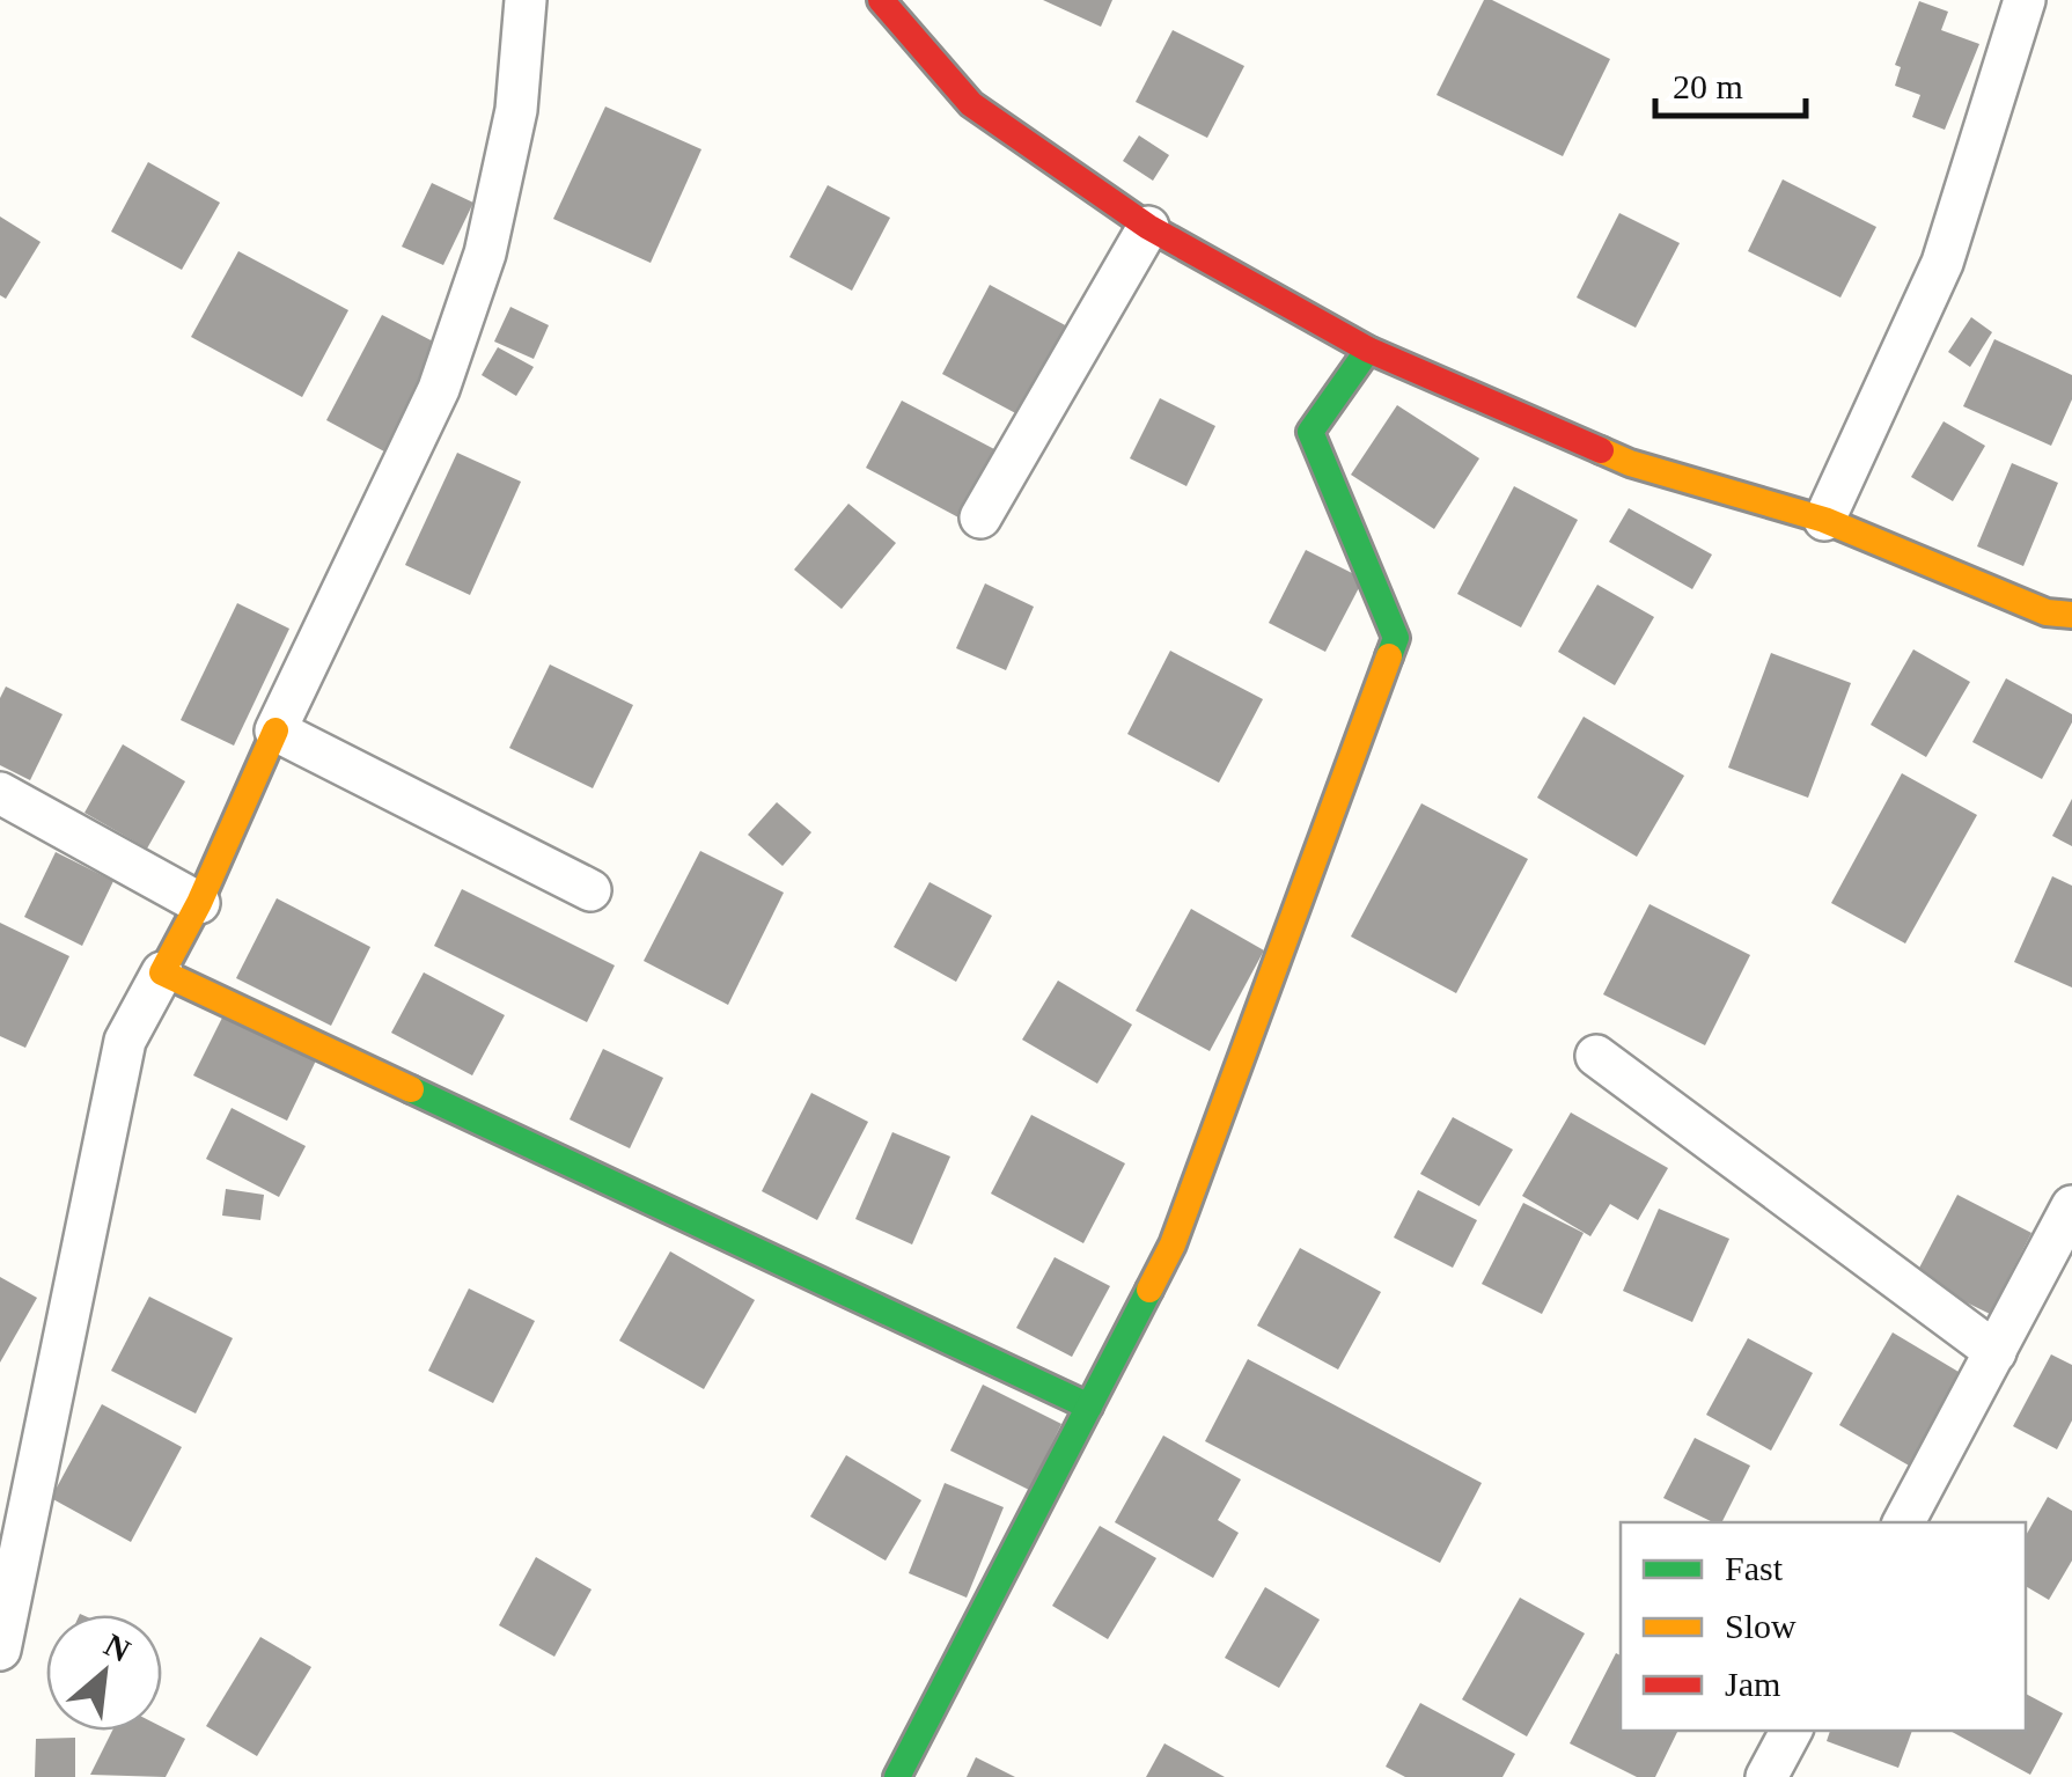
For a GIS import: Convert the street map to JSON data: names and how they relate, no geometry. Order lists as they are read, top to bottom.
{
  "legend": ["Fast", "Slow", "Jam"],
  "scale_bar": "20 m",
  "north": "top right"
}
